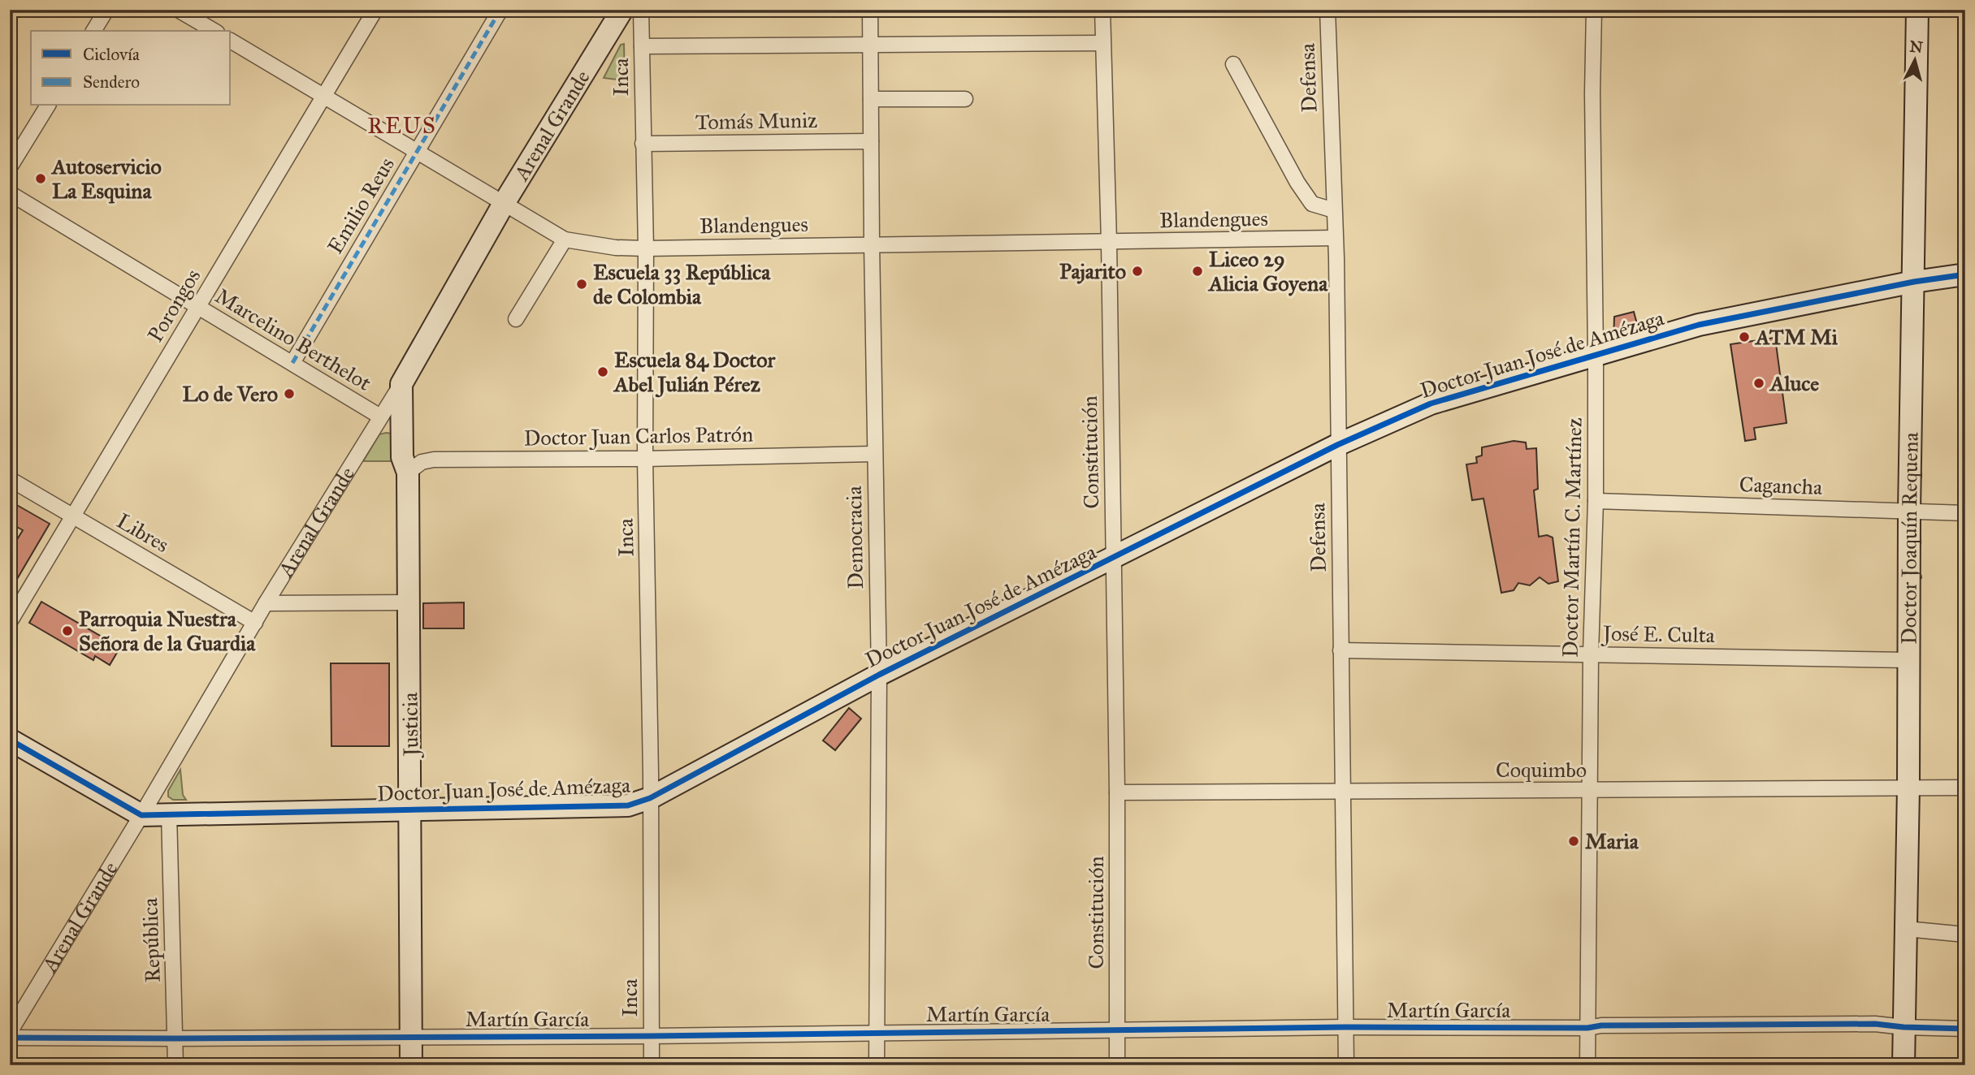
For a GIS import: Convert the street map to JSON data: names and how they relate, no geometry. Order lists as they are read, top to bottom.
{
  "streets": {
    "street": [
      "Inca",
      "Defensa",
      "Tomás Muniz",
      "Arenal Grande",
      "Emilio Reus",
      "Blandengues",
      "Porongos",
      "Marcelino Berthelot",
      "Doctor Juan José de Amézaga",
      "Doctor Juan Carlos Patrón",
      "Constitución",
      "Cagancha",
      "Libres",
      "Democracia",
      "Doctor Martín C. Martínez",
      "Doctor Joaquín Requena",
      "José E. Culta",
      "Justicia",
      "Coquimbo",
      "República",
      "Martín García"
    ]
  },
  "crossings": [
    ["Inca", "Tomás Muniz"],
    ["Inca", "Blandengues"],
    ["Inca", "Doctor Juan José de Amézaga"],
    ["Inca", "Doctor Juan Carlos Patrón"],
    ["Inca", "Martín García"],
    ["Defensa", "Blandengues"],
    ["Defensa", "Doctor Juan José de Amézaga"],
    ["Defensa", "José E. Culta"],
    ["Defensa", "Coquimbo"],
    ["Defensa", "Martín García"],
    ["Tomás Muniz", "Democracia"],
    ["Arenal Grande", "Blandengues"],
    ["Arenal Grande", "Marcelino Berthelot"],
    ["Arenal Grande", "Doctor Juan José de Amézaga"],
    ["Arenal Grande", "Libres"],
    ["Arenal Grande", "Justicia"],
    ["Emilio Reus", "Blandengues"],
    ["Emilio Reus", "Marcelino Berthelot"],
    ["Blandengues", "Porongos"],
    ["Blandengues", "Constitución"],
    ["Blandengues", "Democracia"],
    ["Porongos", "Marcelino Berthelot"],
    ["Porongos", "Libres"],
    ["Doctor Juan José de Amézaga", "Constitución"],
    ["Doctor Juan José de Amézaga", "Democracia"],
    ["Doctor Juan José de Amézaga", "Doctor Martín C. Martínez"],
    ["Doctor Juan José de Amézaga", "Doctor Joaquín Requena"],
    ["Doctor Juan José de Amézaga", "Justicia"],
    ["Doctor Juan José de Amézaga", "República"],
    ["Doctor Juan Carlos Patrón", "Democracia"],
    ["Doctor Juan Carlos Patrón", "Justicia"],
    ["Constitución", "Coquimbo"],
    ["Constitución", "Martín García"],
    ["Cagancha", "Doctor Martín C. Martínez"],
    ["Cagancha", "Doctor Joaquín Requena"],
    ["Democracia", "Martín García"],
    ["Doctor Martín C. Martínez", "José E. Culta"],
    ["Doctor Martín C. Martínez", "Coquimbo"],
    ["Doctor Martín C. Martínez", "Martín García"],
    ["Doctor Joaquín Requena", "José E. Culta"],
    ["Doctor Joaquín Requena", "Coquimbo"],
    ["Doctor Joaquín Requena", "Martín García"],
    ["Justicia", "Martín García"],
    ["República", "Martín García"]
  ],
  "districts": ["REUS"],
  "places": [
    "Autoservicio La Esquina",
    "Pajarito",
    "Liceo 29 Alicia Goyena",
    "Escuela 33 República de Colombia",
    "ATM Mi",
    "Escuela 84 Doctor Abel Julián Pérez",
    "Aluce",
    "Lo de Vero",
    "Parroquia Nuestra Señora de la Guardia",
    "Maria"
  ],
  "legend": ["Ciclovía", "Sendero"],
  "north": "top"
}
